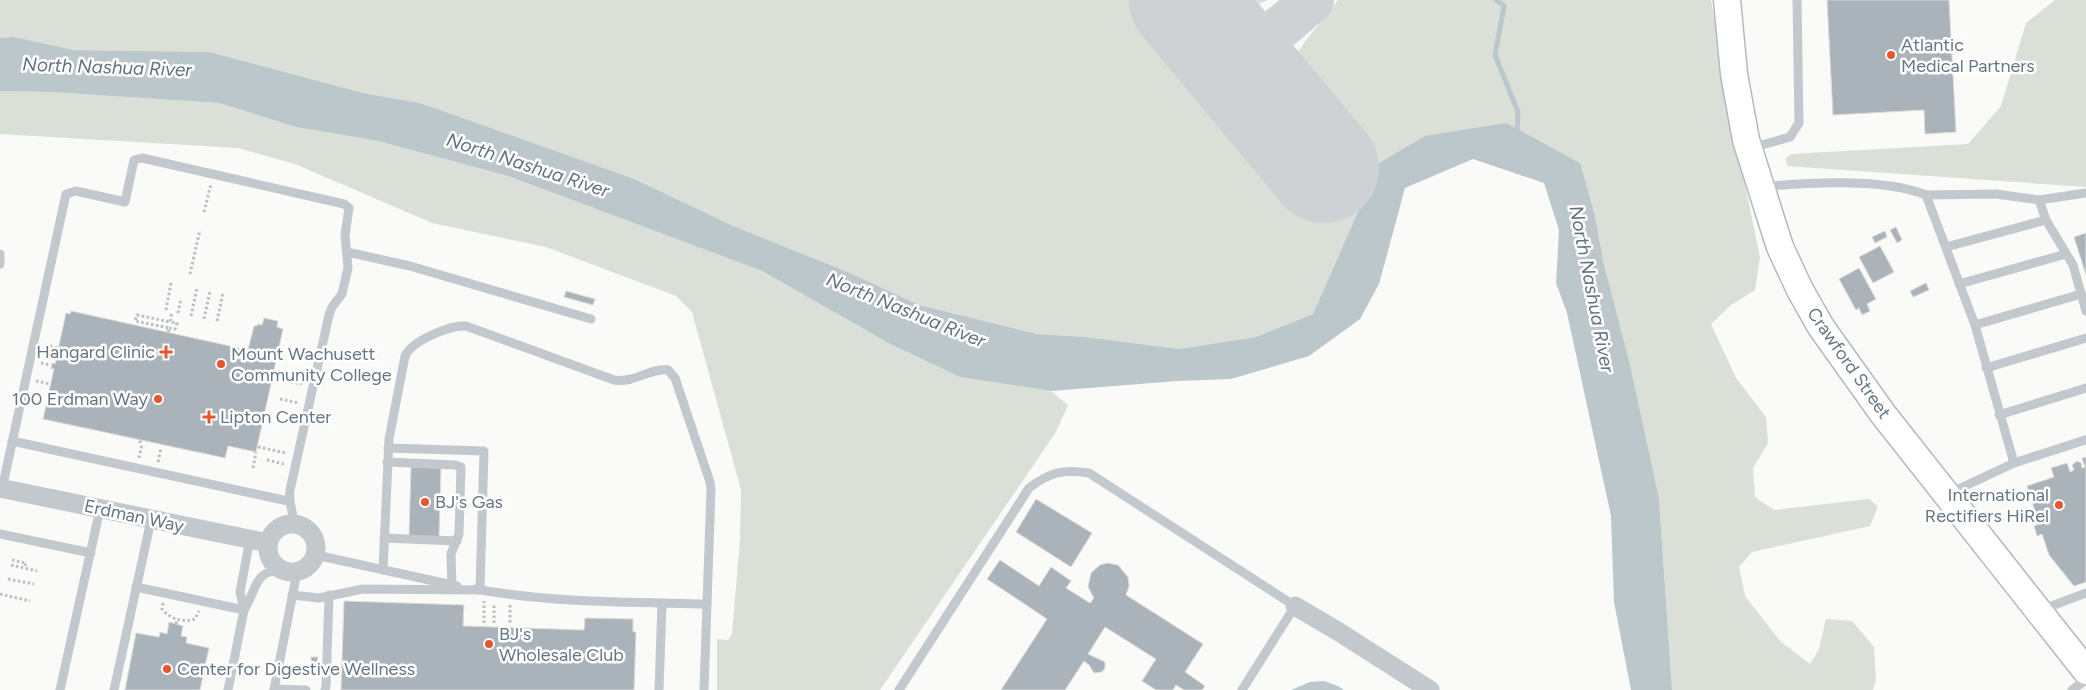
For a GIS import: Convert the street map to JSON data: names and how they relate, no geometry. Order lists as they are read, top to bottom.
{
  "streets": {
    "main road": ["Crawford Street"],
    "street": ["Erdman Way"]
  },
  "water": ["North Nashua River"],
  "places": {
    "other": [
      "Atlantic Medical Partners",
      "Mount Wachusett Community College",
      "100 Erdman Way",
      "BJ's Gas",
      "International Rectifiers HiRel",
      "BJ's Wholesale Club",
      "Center for Digestive Wellness"
    ],
    "health": ["Hangard Clinic", "Lipton Center"]
  }
}
